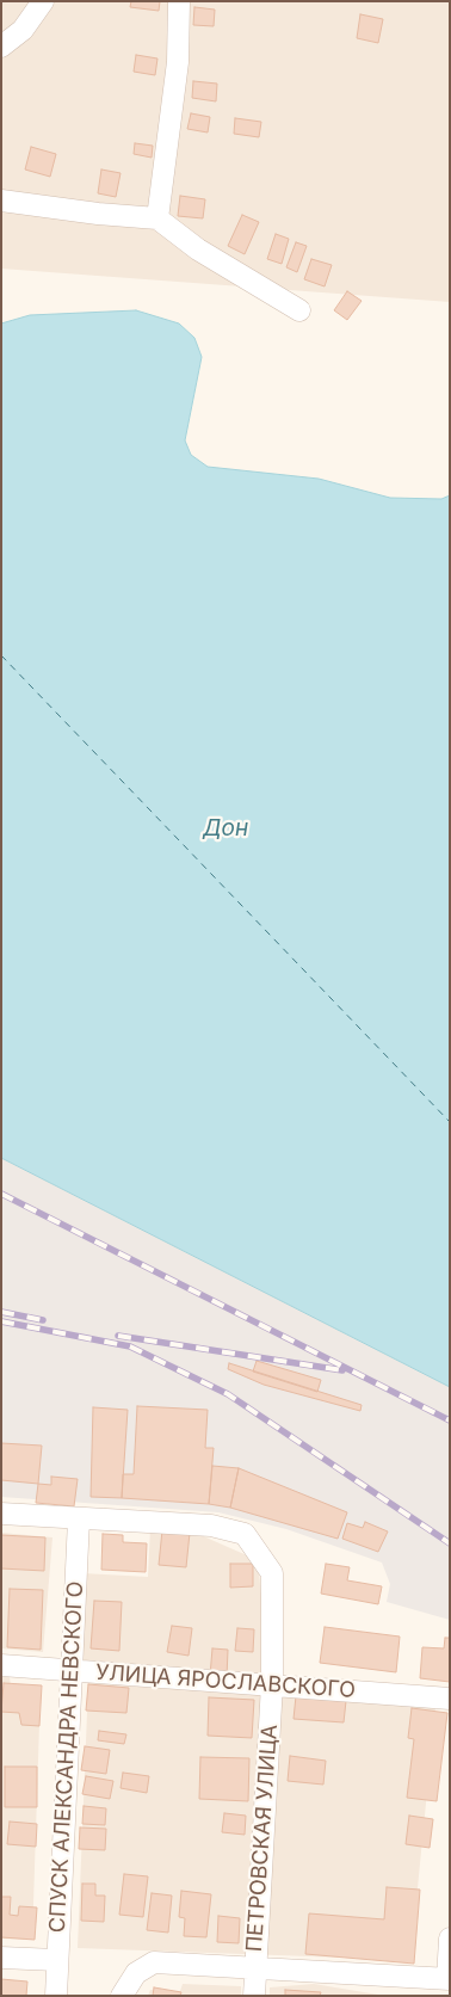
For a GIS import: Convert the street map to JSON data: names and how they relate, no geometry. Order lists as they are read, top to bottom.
{
  "streets": {
    "street": ["УЛИЦА ЯРОСЛАВСКОГО", "СПУСК АЛЕКСАНДРА НЕВСКОГО", "ПЕТРОВСКАЯ УЛИЦА"]
  },
  "crossings": [
    ["УЛИЦА ЯРОСЛАВСКОГО", "СПУСК АЛЕКСАНДРА НЕВСКОГО"],
    ["УЛИЦА ЯРОСЛАВСКОГО", "ПЕТРОВСКАЯ УЛИЦА"],
    ["СПУСК АЛЕКСАНДРА НЕВСКОГО", "ПЕТРОВСКАЯ УЛИЦА"]
  ],
  "water": ["Дон"]
}
